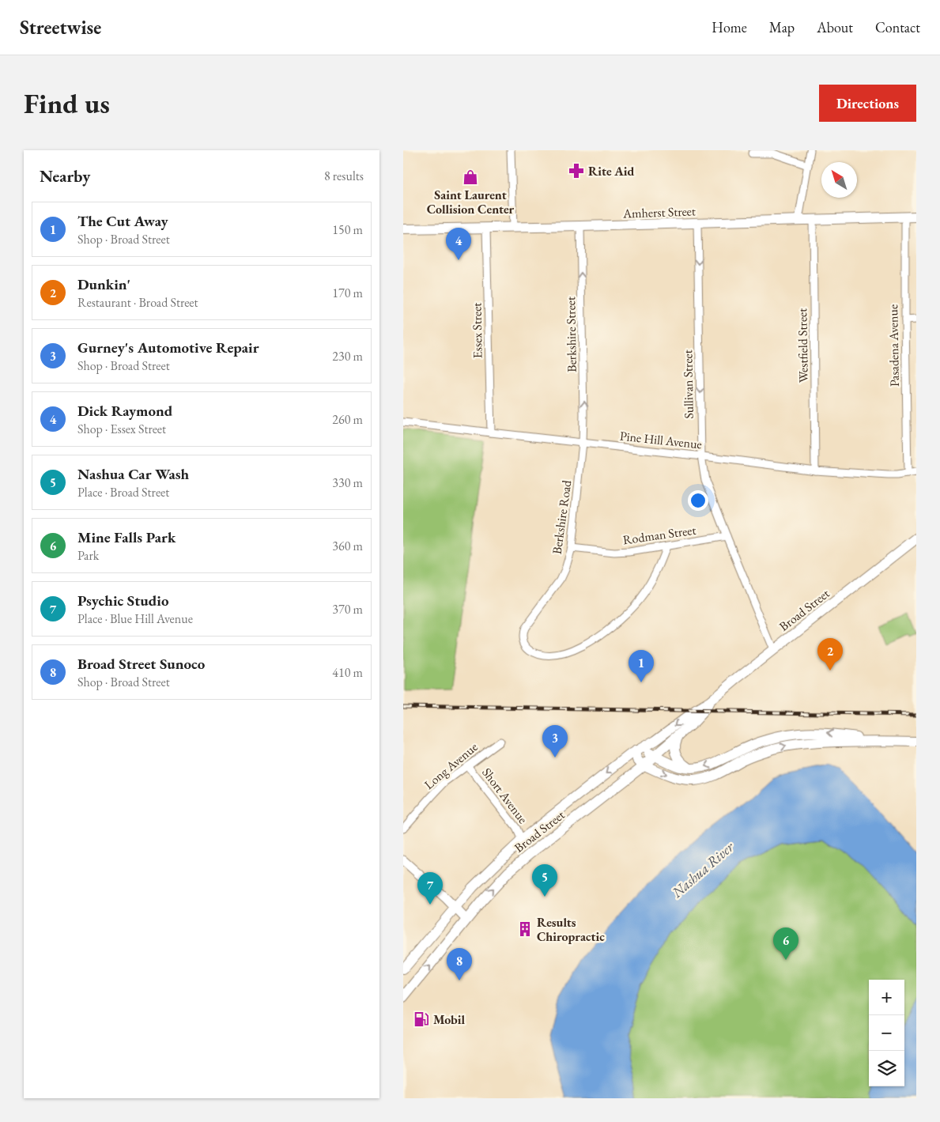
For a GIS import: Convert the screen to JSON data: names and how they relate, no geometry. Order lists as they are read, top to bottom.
{
  "streets": {
    "main road": ["Amherst Street", "Broad Street"],
    "street": [
      "Essex Street",
      "Berkshire Street",
      "Westfield Street",
      "Pasadena Avenue",
      "Sullivan Street",
      "Pine Hill Avenue",
      "Berkshire Road",
      "Rodman Street",
      "Long Avenue",
      "Short Avenue"
    ]
  },
  "crossings": [
    ["Amherst Street", "Essex Street"],
    ["Amherst Street", "Berkshire Street"],
    ["Amherst Street", "Westfield Street"],
    ["Amherst Street", "Pasadena Avenue"],
    ["Amherst Street", "Sullivan Street"],
    ["Essex Street", "Pine Hill Avenue"],
    ["Berkshire Street", "Pine Hill Avenue"],
    ["Berkshire Street", "Berkshire Road"],
    ["Westfield Street", "Pine Hill Avenue"],
    ["Pasadena Avenue", "Pine Hill Avenue"],
    ["Sullivan Street", "Pine Hill Avenue"],
    ["Sullivan Street", "Rodman Street"],
    ["Sullivan Street", "Broad Street"],
    ["Pine Hill Avenue", "Berkshire Road"],
    ["Berkshire Road", "Rodman Street"],
    ["Broad Street", "Short Avenue"],
    ["Long Avenue", "Short Avenue"]
  ],
  "one_way": ["Berkshire Street", "Sullivan Street"],
  "water": ["Nashua River"],
  "places": {
    "pharmacy": ["Rite Aid"],
    "shop": ["Saint Laurent Collision Center"],
    "building": ["Results Chiropractic"],
    "fuel station": ["Mobil"]
  },
  "north": "top left",
  "page": {
    "header": "Streetwise",
    "nav": [
      "Home",
      "Map",
      "About",
      "Contact"
    ],
    "buttons": "Directions",
    "title": "Find us",
    "heading": ["Nearby", "8 results"],
    "list": [
      {
        "mark": "1",
        "name": "The Cut Away",
        "note": "Shop · Broad Street",
        "value": "150 m"
      },
      {
        "mark": "2",
        "name": "Dunkin'",
        "note": "Restaurant · Broad Street",
        "value": "170 m"
      },
      {
        "mark": "3",
        "name": "Gurney's Automotive Repair",
        "note": "Shop · Broad Street",
        "value": "230 m"
      },
      {
        "mark": "4",
        "name": "Dick Raymond",
        "note": "Shop · Essex Street",
        "value": "260 m"
      },
      {
        "mark": "5",
        "name": "Nashua Car Wash",
        "note": "Place · Broad Street",
        "value": "330 m"
      },
      {
        "mark": "6",
        "name": "Mine Falls Park",
        "note": "Park",
        "value": "360 m"
      },
      {
        "mark": "7",
        "name": "Psychic Studio",
        "note": "Place · Blue Hill Avenue",
        "value": "370 m"
      },
      {
        "mark": "8",
        "name": "Broad Street Sunoco",
        "note": "Shop · Broad Street",
        "value": "410 m"
      }
    ],
    "pins": [
      "4",
      "2",
      "1",
      "3",
      "5",
      "7",
      "6",
      "8"
    ],
    "map_buttons": ["+", "−"]
  }
}
